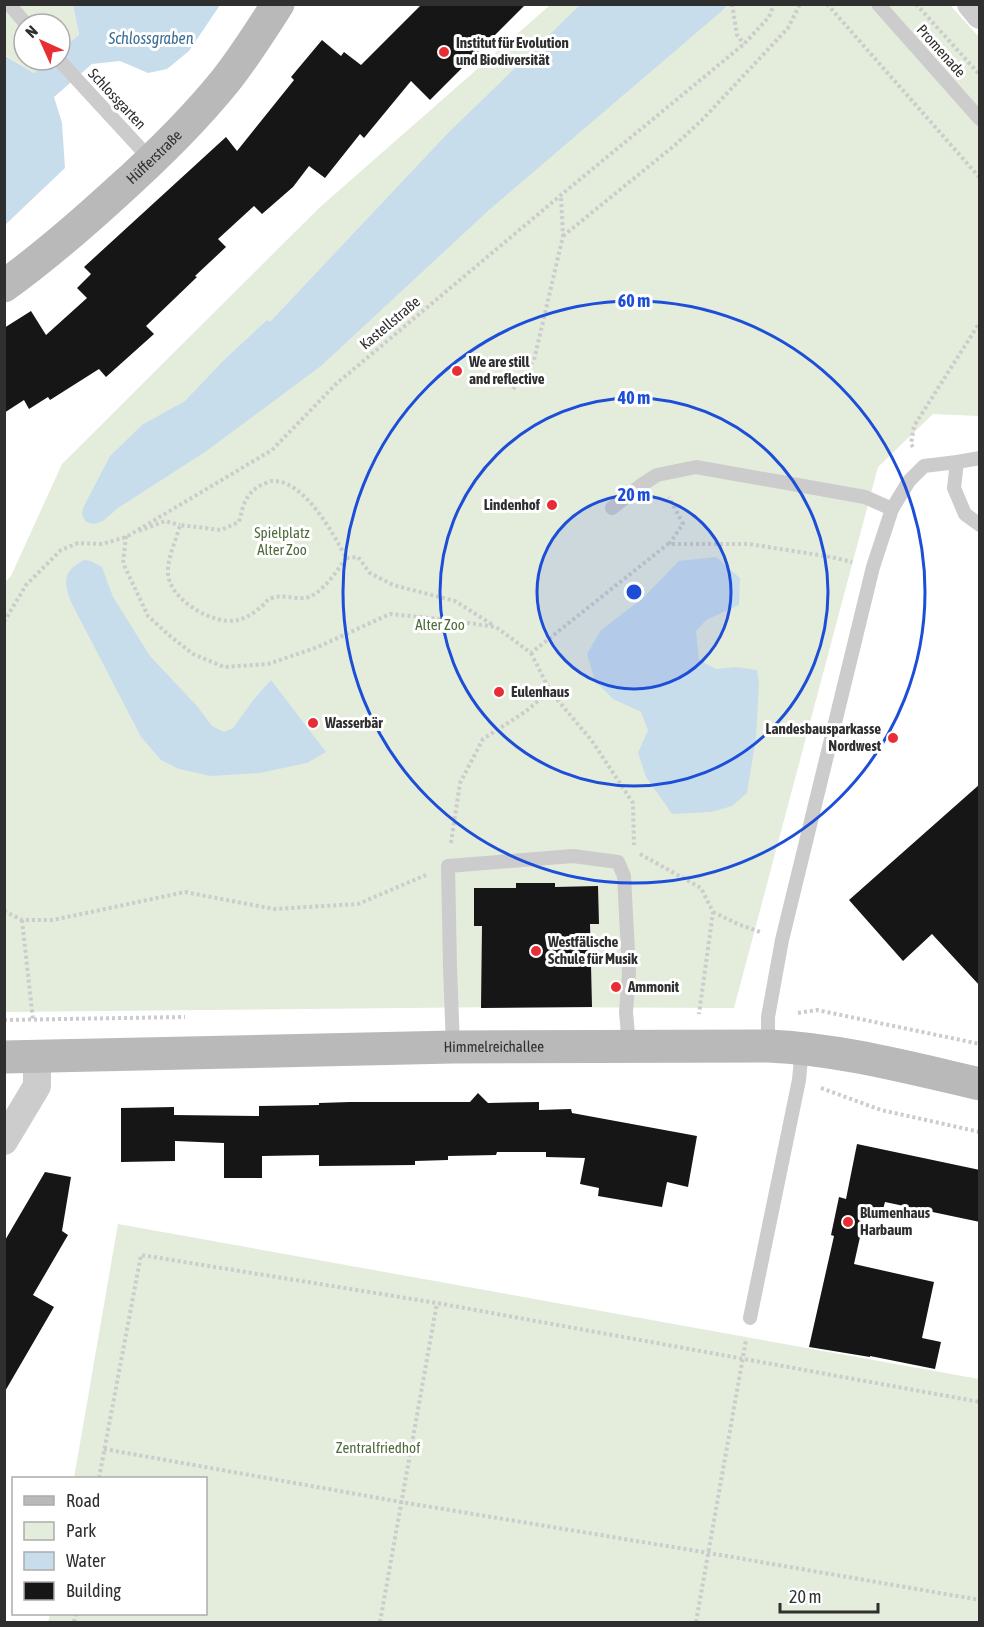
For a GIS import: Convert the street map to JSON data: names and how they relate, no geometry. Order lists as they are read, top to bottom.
{
  "streets": {
    "street": ["Hüfferstraße", "Himmelreichallee"],
    "lane": ["Promenade", "Schlossgarten"],
    "path": ["Kastellstraße"]
  },
  "crossings": [
    ["Schlossgarten", "Hüfferstraße"]
  ],
  "water": ["Schlossgraben"],
  "parks": ["Spielplatz Alter Zoo", "Alter Zoo", "Zentralfriedhof"],
  "places": [
    "Institut für Evolution und Biodiversität",
    "We are still and reflective",
    "Lindenhof",
    "Eulenhaus",
    "Wasserbär",
    "Landesbausparkasse Nordwest",
    "Westfälische Schule für Musik",
    "Ammonit",
    "Blumenhaus Harbaum"
  ],
  "legend": [
    "Road",
    "Park",
    "Water",
    "Building"
  ],
  "scale_bar": "20 m",
  "north": "top left",
  "rings": ["60 m", "40 m", "20 m"]
}
